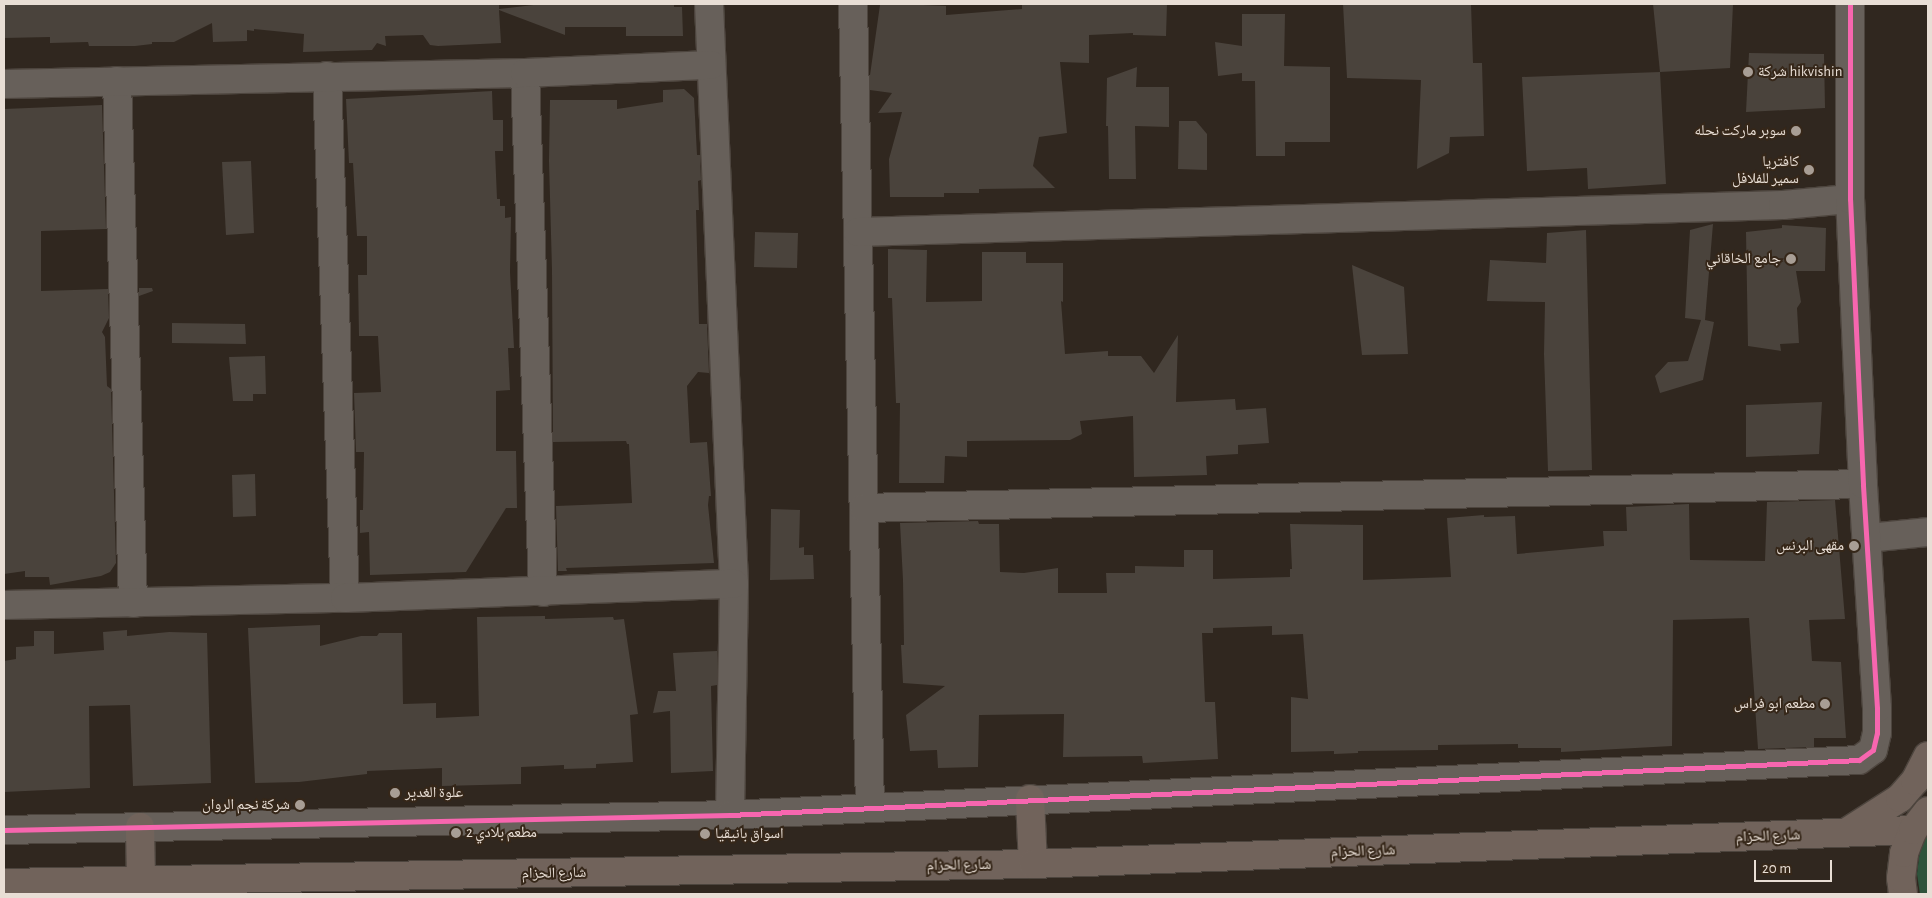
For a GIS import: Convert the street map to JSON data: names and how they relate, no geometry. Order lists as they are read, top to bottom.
{
  "streets": {
    "main road": ["شارع الحزام"]
  },
  "places": [
    "شركة hikvishin",
    "سوبر ماركت نحله",
    "كافتريا سمير للفلافل",
    "جامع الخاقاني",
    "مقهى البرنس",
    "مطعم ابو فراس",
    "علوة الغدير",
    "شركة نجم الروان",
    "مطعم بلادي 2",
    "اسواق بانيقيا"
  ],
  "scale_bar": "20 m"
}
